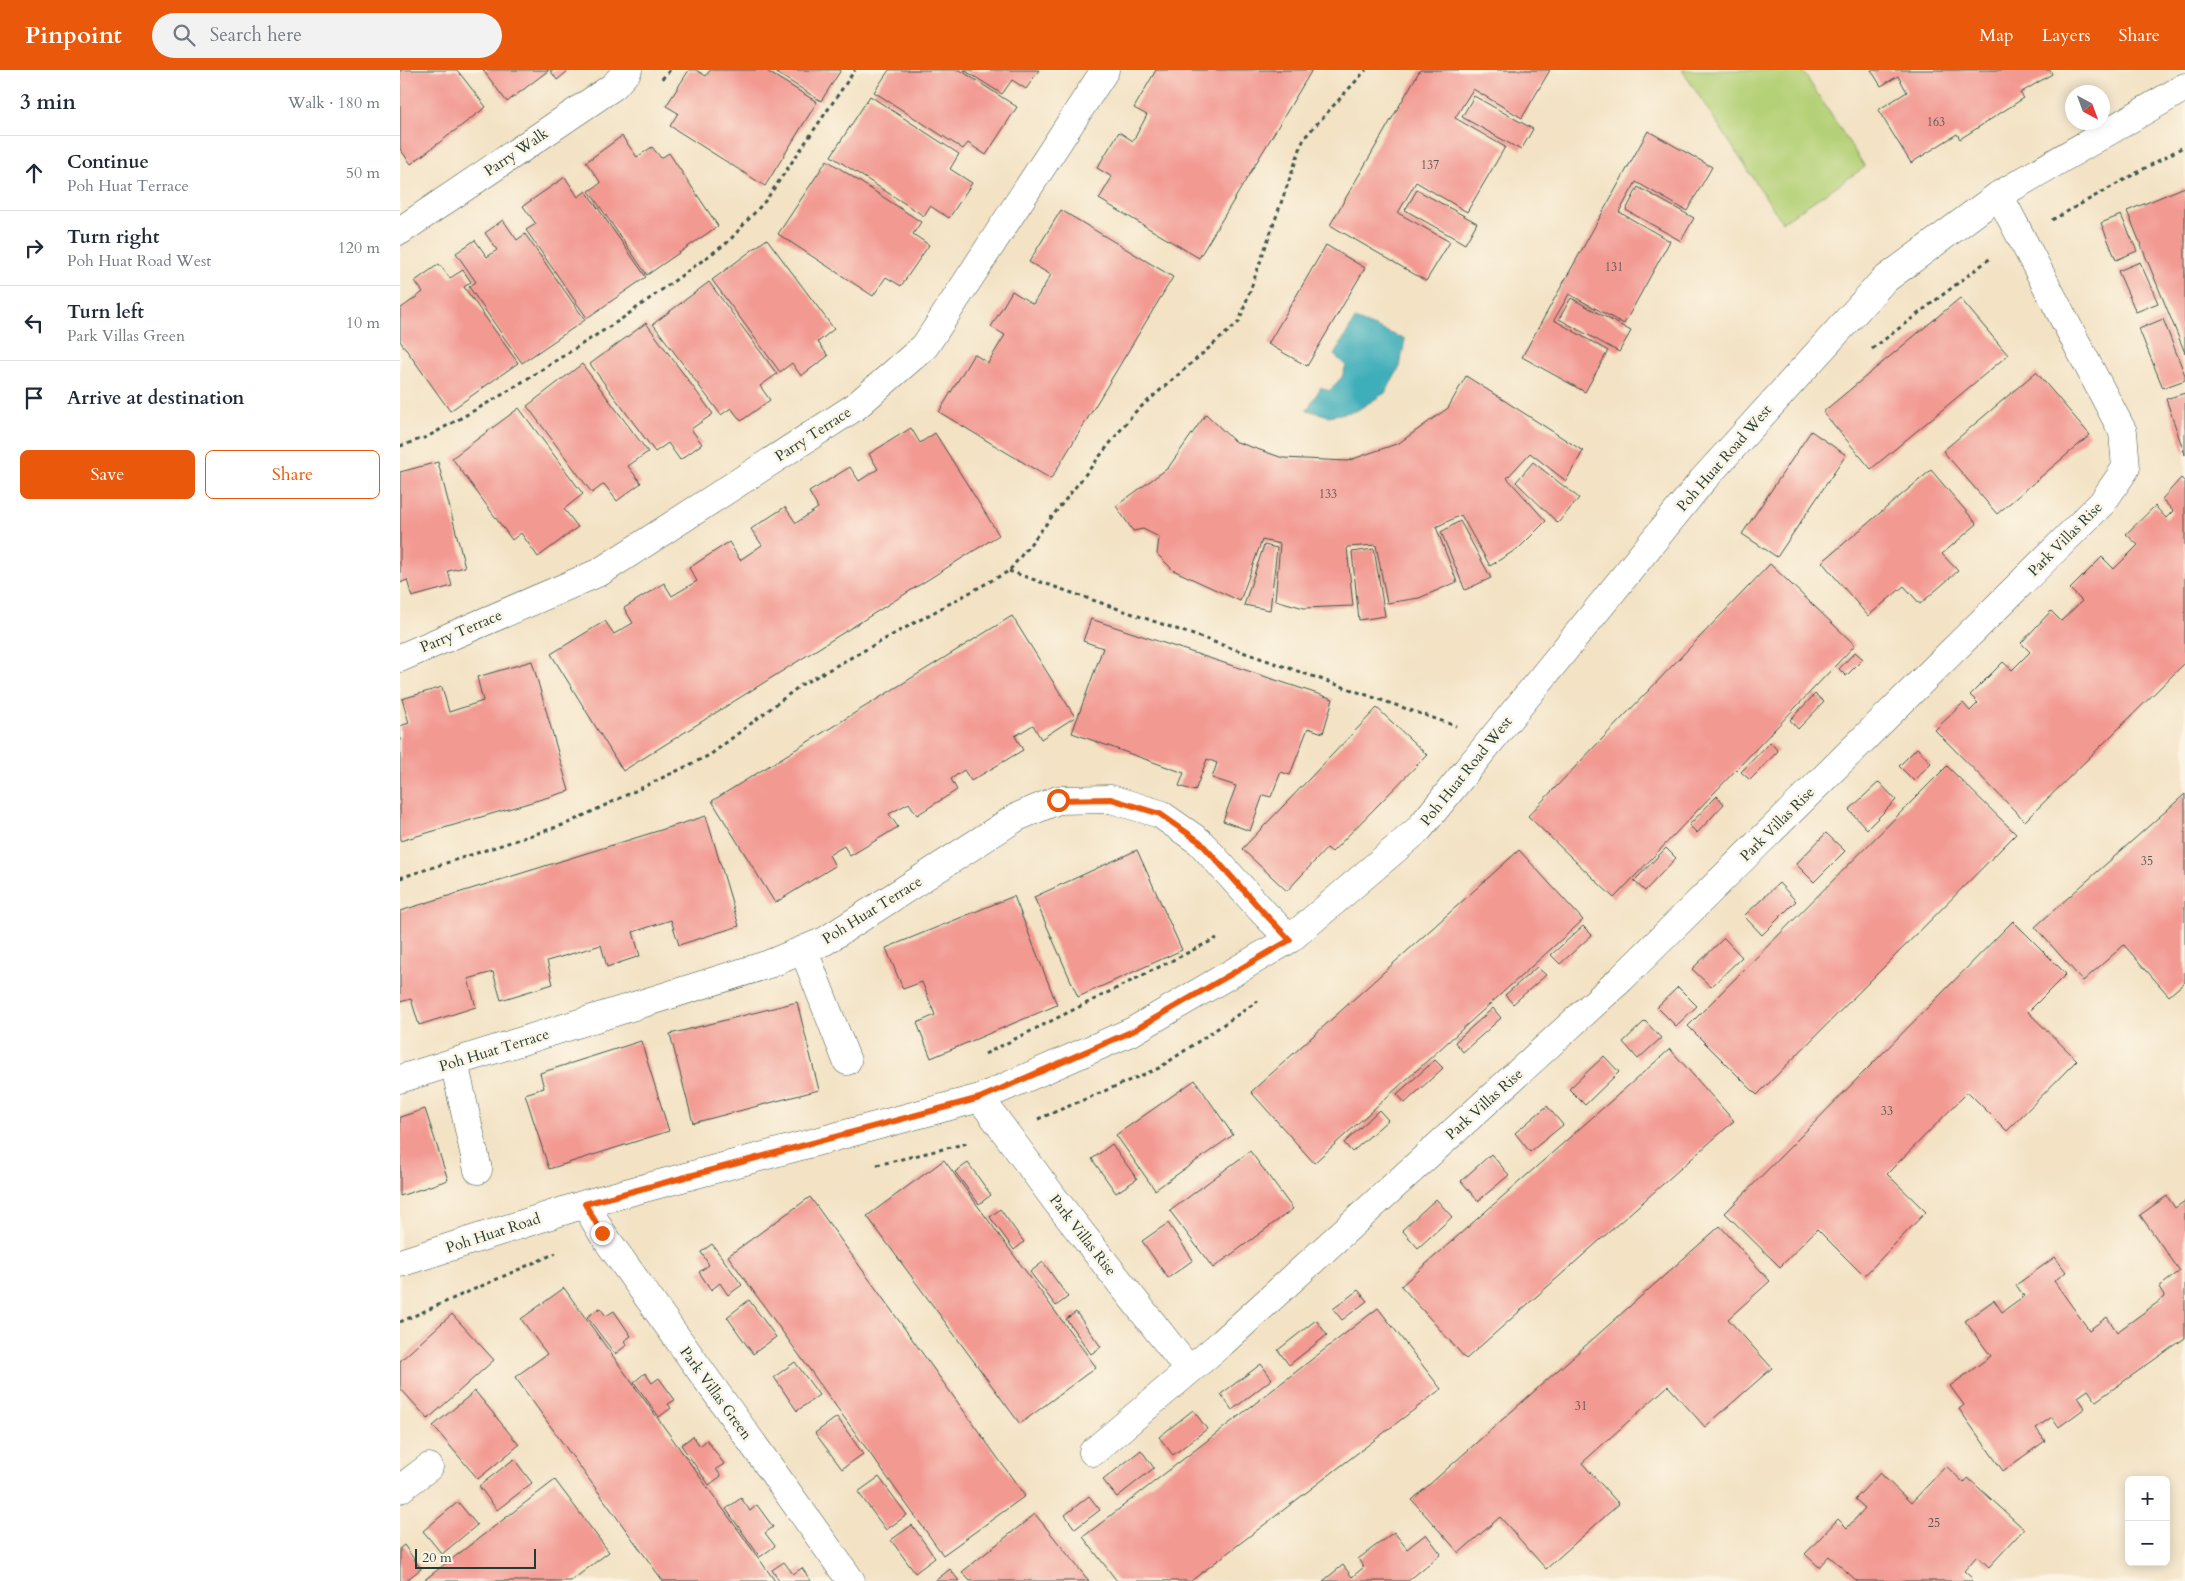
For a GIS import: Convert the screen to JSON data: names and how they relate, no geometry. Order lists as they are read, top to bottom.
{
  "streets": {
    "street": [
      "Parry Walk",
      "Parry Terrace",
      "Poh Huat Road West",
      "Park Villas Rise",
      "Poh Huat Terrace",
      "Poh Huat Road",
      "Park Villas Green"
    ]
  },
  "crossings": [
    ["Poh Huat Road West", "Park Villas Rise"],
    ["Poh Huat Road West", "Poh Huat Terrace"],
    ["Poh Huat Road West", "Poh Huat Road"],
    ["Poh Huat Road West", "Park Villas Green"],
    ["Poh Huat Road", "Park Villas Green"]
  ],
  "house_numbers": [
    "163",
    "137",
    "131",
    "133",
    "35",
    "33",
    "31",
    "25"
  ],
  "scale_bar": "20 m",
  "north": "bottom right",
  "page": {
    "header": "Pinpoint",
    "search": "Search here",
    "nav": ["Map", "Layers", "Share"],
    "heading": ["3 min", "Walk · 180 m"],
    "list": [
      ["Continue", "Poh Huat Terrace", "50 m"],
      ["Turn right", "Poh Huat Road West", "120 m"],
      ["Turn left", "Park Villas Green", "10 m"],
      "Arrive at destination"
    ],
    "buttons": ["Save", "Share"],
    "map_buttons": ["+", "−"],
    "scale": "20 m"
  }
}
